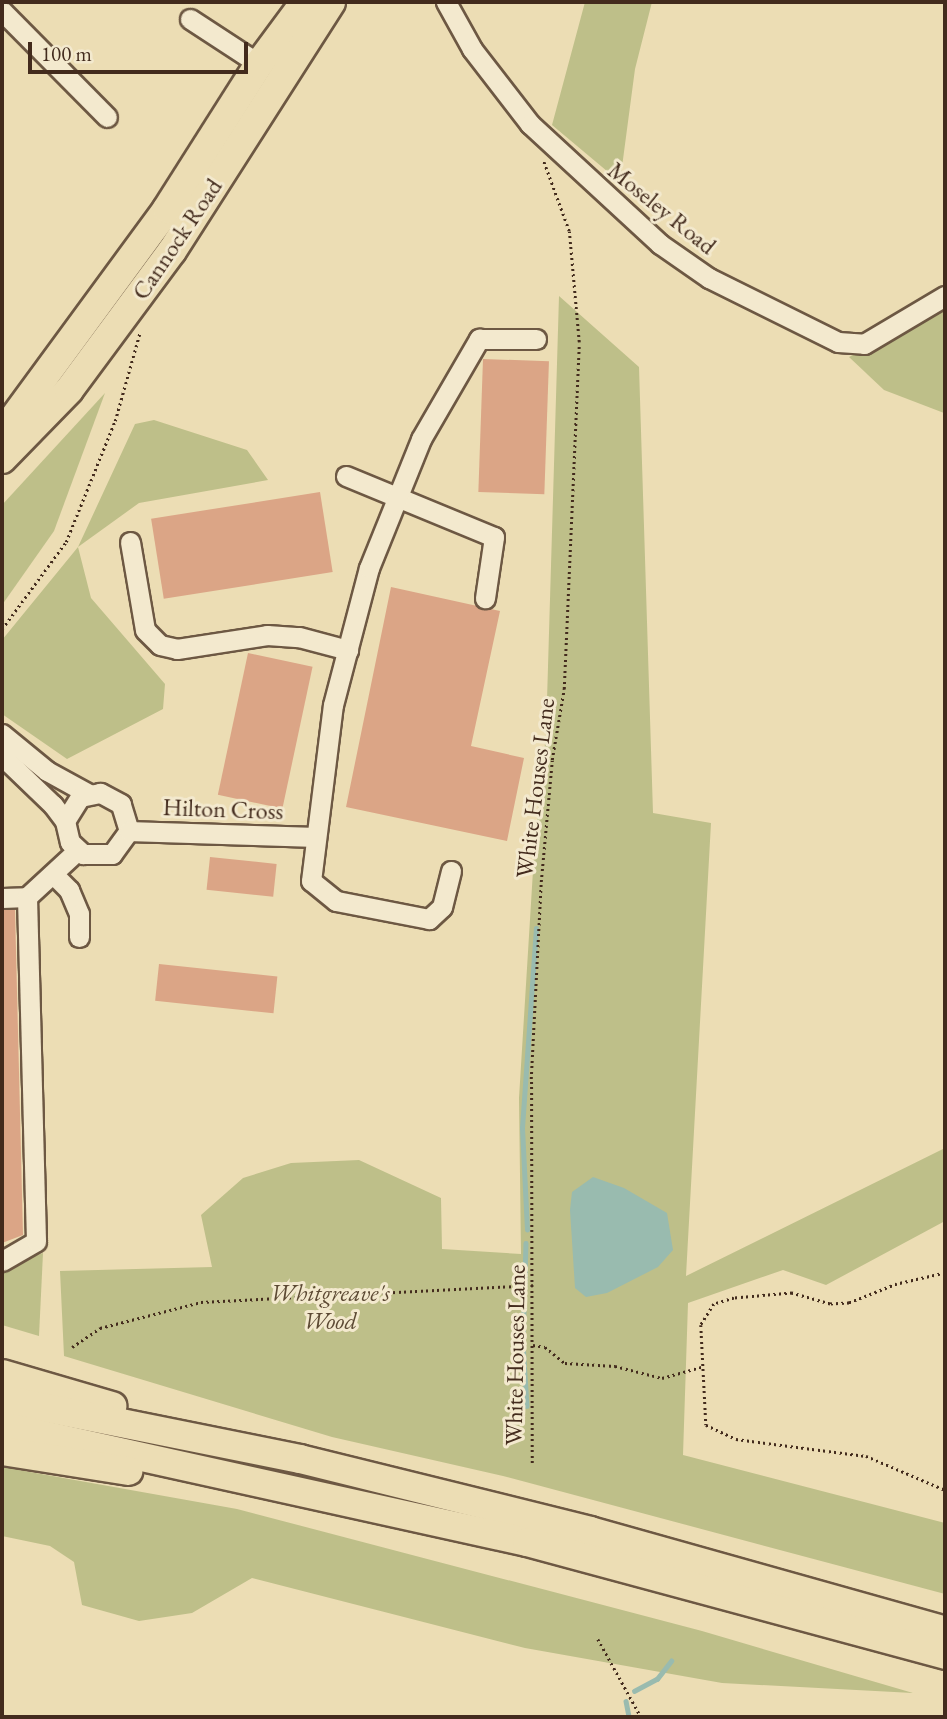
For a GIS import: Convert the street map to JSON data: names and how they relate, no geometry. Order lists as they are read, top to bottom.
{
  "streets": {
    "highway": ["Cannock Road"],
    "street": ["Moseley Road", "Hilton Cross"],
    "path": ["White Houses Lane"]
  },
  "crossings": [
    ["Moseley Road", "White Houses Lane"]
  ],
  "parks": ["Whitgreave's Wood"],
  "scale_bar": "100 m"
}
